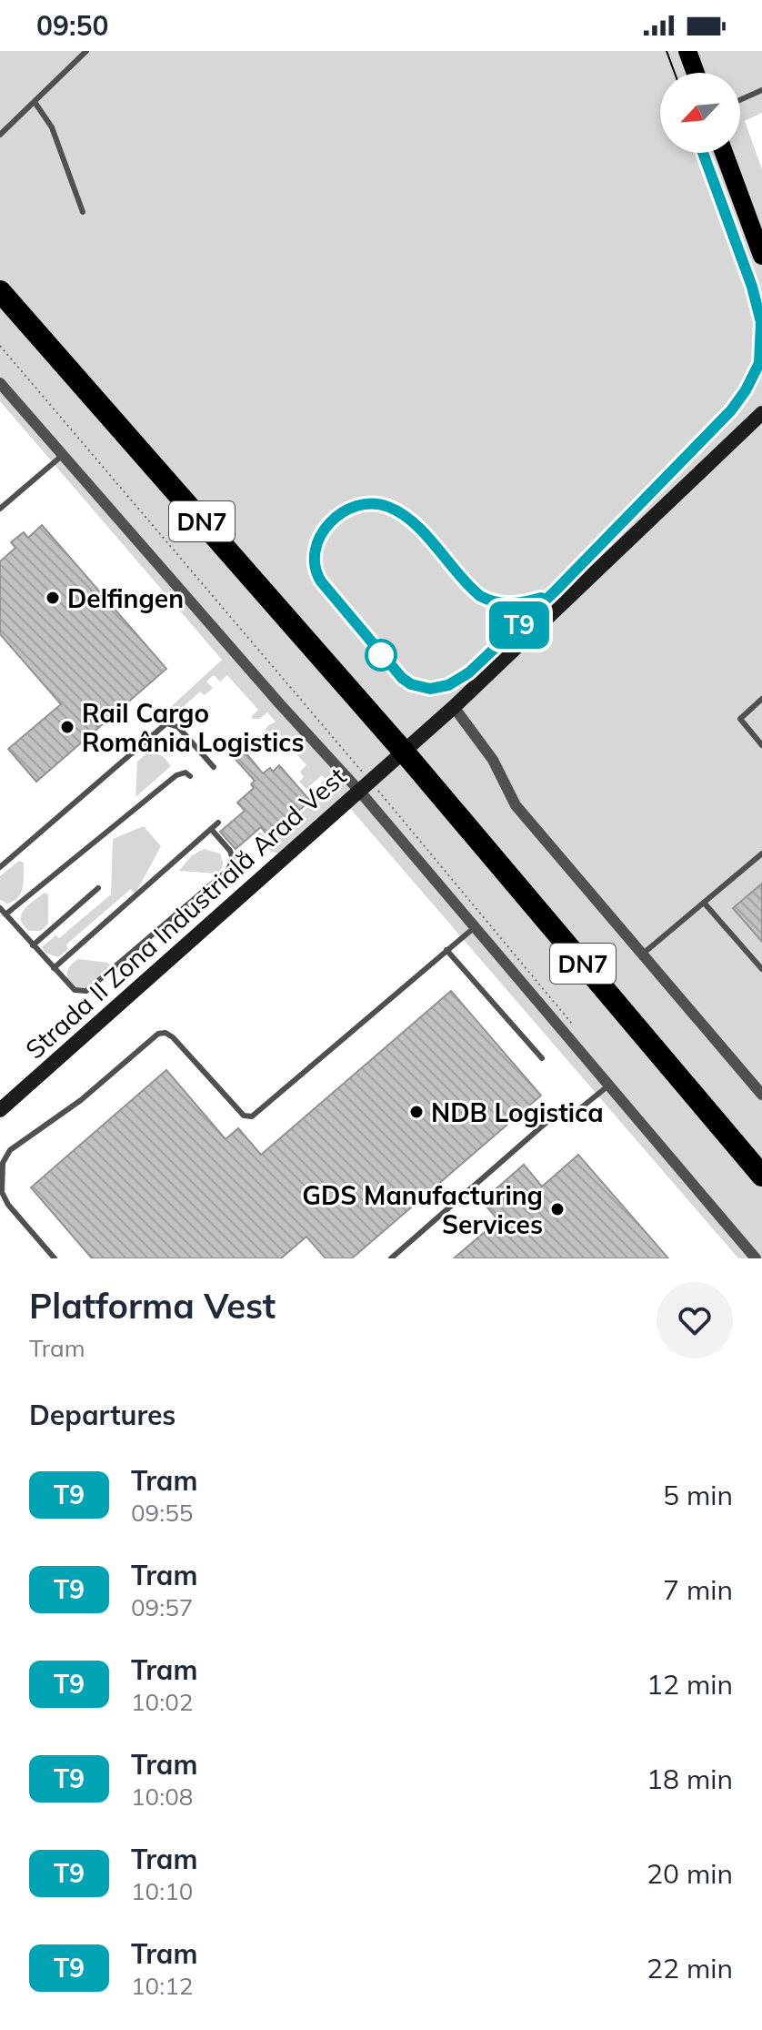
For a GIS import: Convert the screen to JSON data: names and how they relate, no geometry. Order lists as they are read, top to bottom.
{
  "streets": {
    "highway": ["DN7"],
    "street": ["Strada II Zona Industrială Arad Vest"]
  },
  "crossings": [
    ["DN7", "Strada II Zona Industrială Arad Vest"]
  ],
  "places": [
    "Delfingen",
    "Rail Cargo România Logistics",
    "NDB Logistica",
    "GDS Manufacturing Services"
  ],
  "lines": ["tram line T9"],
  "north": "bottom left",
  "page": {
    "status": "09:50",
    "on_map": "T9",
    "heading": [
      ["Platforma Vest", "Tram"],
      "Departures"
    ],
    "list": [
      {
        "mark": "T9",
        "name": "Tram",
        "note": "09:55",
        "value": "5 min"
      },
      {
        "mark": "T9",
        "name": "Tram",
        "note": "09:57",
        "value": "7 min"
      },
      {
        "mark": "T9",
        "name": "Tram",
        "note": "10:02",
        "value": "12 min"
      },
      {
        "mark": "T9",
        "name": "Tram",
        "note": "10:08",
        "value": "18 min"
      },
      {
        "mark": "T9",
        "name": "Tram",
        "note": "10:10",
        "value": "20 min"
      },
      {
        "mark": "T9",
        "name": "Tram",
        "note": "10:12",
        "value": "22 min"
      }
    ]
  }
}
